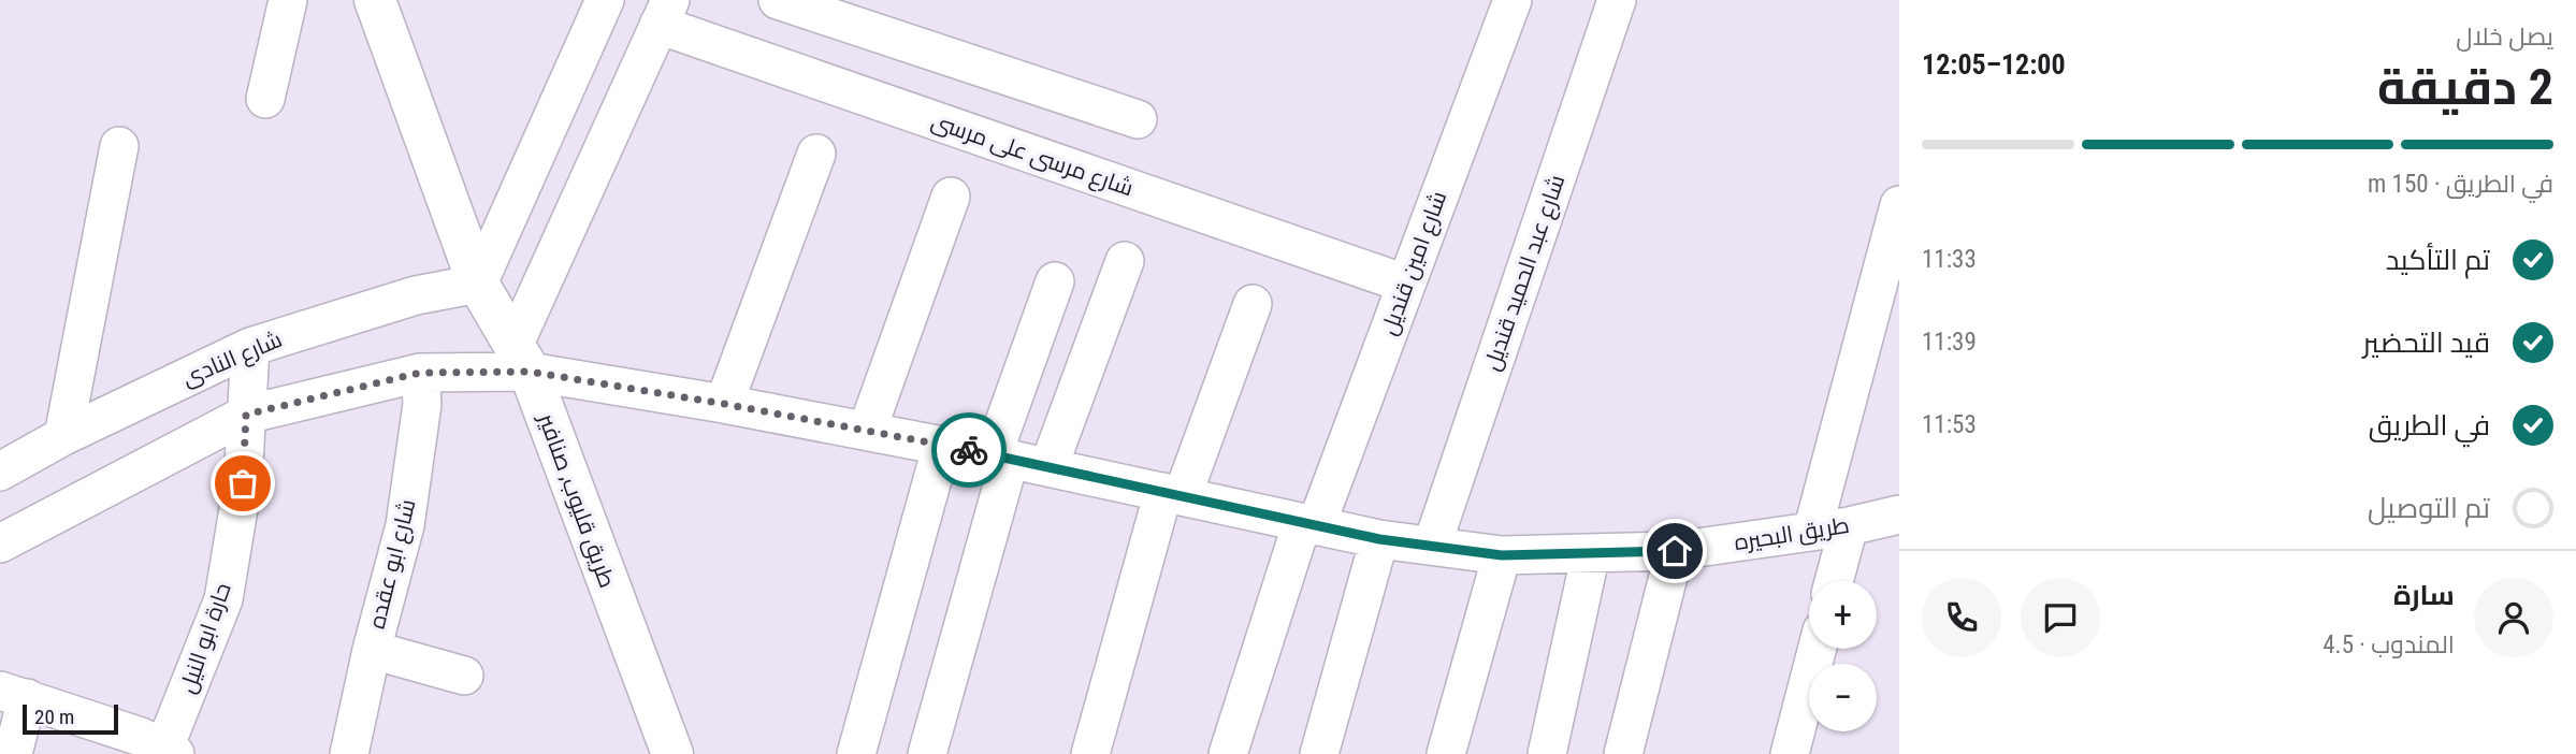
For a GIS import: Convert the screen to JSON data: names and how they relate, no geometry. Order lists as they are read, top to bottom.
{
  "streets": {
    "street": [
      "شارع مرسى على مرسى",
      "شارع امين قنديل",
      "شارع عبد الحميد قنديل",
      "شارع النادى",
      "طريق قليوب, صنافير",
      "طريق البحيره",
      "شارع ابو عقده",
      "حارة ابو النيل"
    ]
  },
  "crossings": [
    ["شارع مرسى على مرسى", "شارع امين قنديل"],
    ["شارع امين قنديل", "طريق البحيره"],
    ["شارع عبد الحميد قنديل", "طريق البحيره"],
    ["شارع النادى", "طريق قليوب, صنافير"],
    ["شارع النادى", "حارة ابو النيل"],
    ["طريق قليوب, صنافير", "طريق البحيره"],
    ["طريق البحيره", "شارع ابو عقده"],
    ["طريق البحيره", "حارة ابو النيل"]
  ],
  "scale_bar": "20 m",
  "page": {
    "heading": ["2 دقيقة", "يصل خلال", "12:00–12:05"],
    "panel": ["سارة", "المندوب · 4.5"],
    "bar": "في الطريق · 150 m",
    "list": [
      ["تم التأكيد", "11:33"],
      ["قيد التحضير", "11:39"],
      ["في الطريق", "11:53"],
      "تم التوصيل"
    ],
    "map_buttons": ["+", "−"],
    "scale": "20 m"
  }
}
